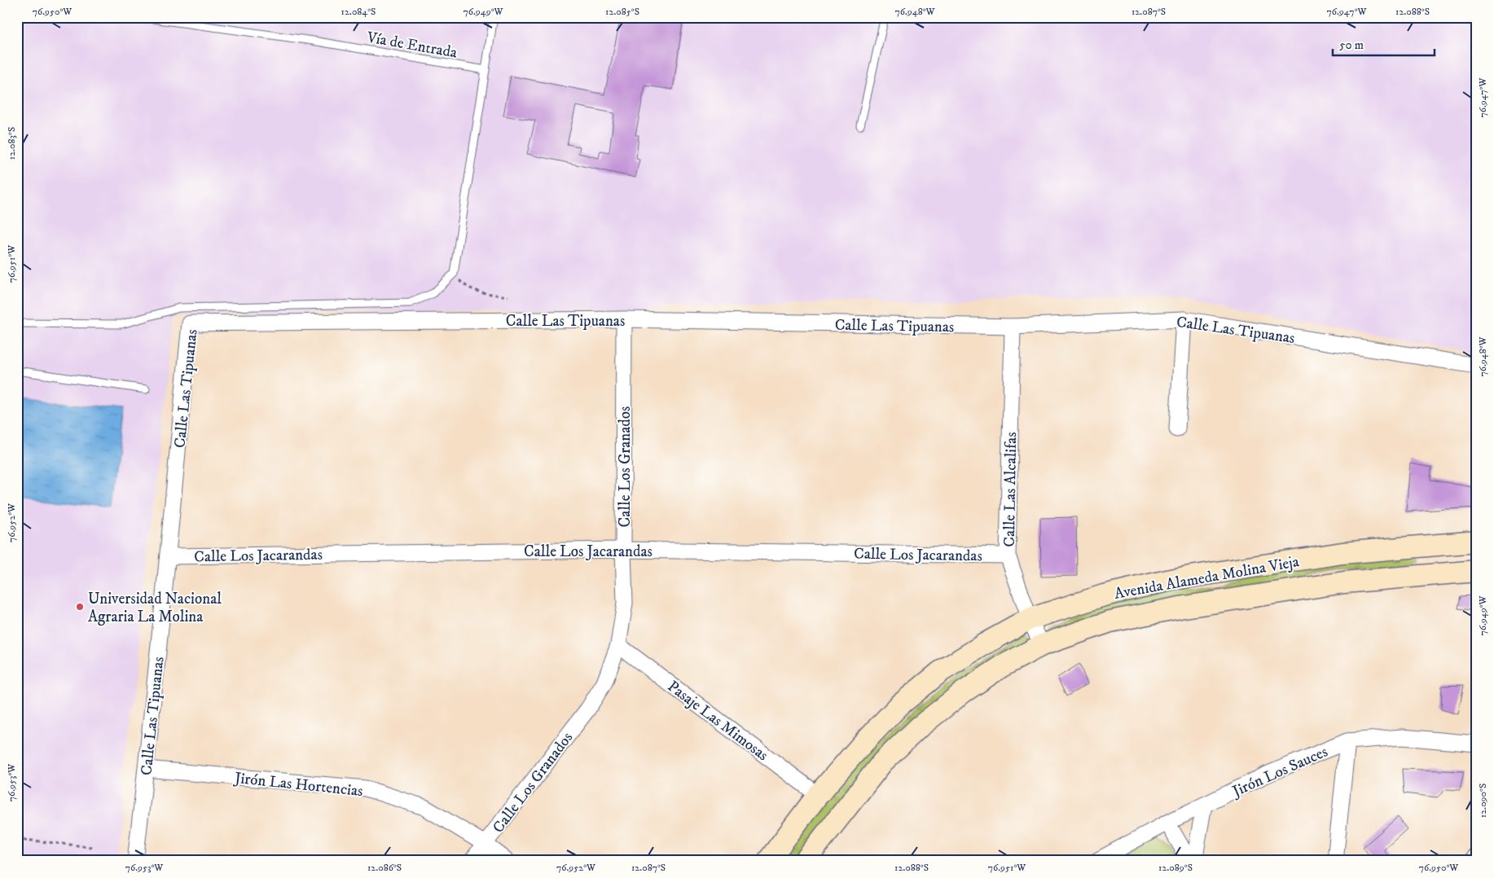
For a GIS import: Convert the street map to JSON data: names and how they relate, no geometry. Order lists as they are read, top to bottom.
{
  "streets": {
    "street": [
      "Calle Las Tipuanas",
      "Calle Los Granados",
      "Calle Las Alcalifas",
      "Calle Los Jacarandas",
      "Avenida Alameda Molina Vieja",
      "Pasaje Las Mimosas",
      "Jirón Los Sauces",
      "Jirón Las Hortencias"
    ],
    "lane": ["Vía de Entrada"]
  },
  "crossings": [
    ["Calle Las Tipuanas", "Calle Los Granados"],
    ["Calle Las Tipuanas", "Calle Las Alcalifas"],
    ["Calle Las Tipuanas", "Calle Los Jacarandas"],
    ["Calle Las Tipuanas", "Jirón Las Hortencias"],
    ["Calle Los Granados", "Calle Los Jacarandas"],
    ["Calle Los Granados", "Pasaje Las Mimosas"],
    ["Calle Los Granados", "Jirón Las Hortencias"],
    ["Calle Las Alcalifas", "Calle Los Jacarandas"],
    ["Calle Las Alcalifas", "Avenida Alameda Molina Vieja"],
    ["Avenida Alameda Molina Vieja", "Pasaje Las Mimosas"]
  ],
  "places": ["Universidad Nacional Agraria La Molina"],
  "scale_bar": "50 m",
  "coordinates": [
    "76.950°W",
    "12.084°S",
    "76.949°W",
    "12.085°S",
    "76.948°W",
    "12.087°S",
    "76.947°W",
    "12.088°S",
    "12.083°S",
    "76.951°W",
    "76.952°W",
    "76.953°W",
    "12.090°S",
    "12.086°S",
    "12.089°S"
  ]
}
